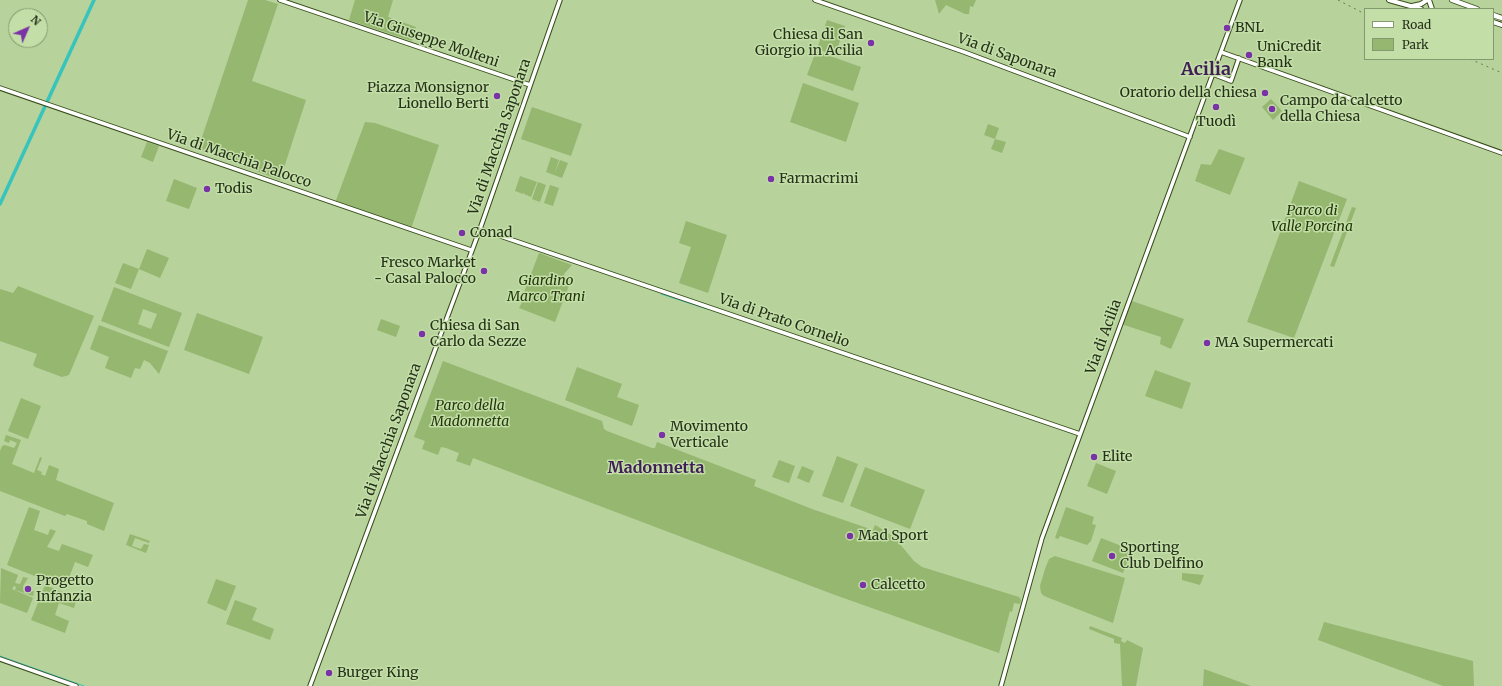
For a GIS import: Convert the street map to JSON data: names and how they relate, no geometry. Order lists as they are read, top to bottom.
{
  "streets": {
    "street": [
      "Via Giuseppe Molteni",
      "Via di Saponara",
      "Via di Macchia Saponara",
      "Via di Macchia Palocco",
      "Via di Prato Cornelio",
      "Via di Acilia"
    ]
  },
  "crossings": [
    ["Via Giuseppe Molteni", "Via di Macchia Saponara"],
    ["Via di Saponara", "Via di Acilia"],
    ["Via di Macchia Saponara", "Via di Macchia Palocco"],
    ["Via di Macchia Saponara", "Via di Prato Cornelio"],
    ["Via di Prato Cornelio", "Via di Acilia"]
  ],
  "districts": ["Acilia", "Madonnetta"],
  "parks": ["Parco di Valle Porcina", "Giardino Marco Trani", "Parco della Madonnetta"],
  "places": [
    "BNL",
    "Chiesa di San Giorgio in Acilia",
    "UniCredit Bank",
    "Oratorio della chiesa",
    "Piazza Monsignor Lionello Berti",
    "Tuodì",
    "Campo da calcetto della Chiesa",
    "Farmacrimi",
    "Todis",
    "Conad",
    "Fresco Market - Casal Palocco",
    "Chiesa di San Carlo da Sezze",
    "MA Supermercati",
    "Movimento Verticale",
    "Elite",
    "Mad Sport",
    "Sporting Club Delfino",
    "Calcetto",
    "Progetto Infanzia",
    "Burger King"
  ],
  "legend": ["Road", "Park"],
  "north": "top right"
}
